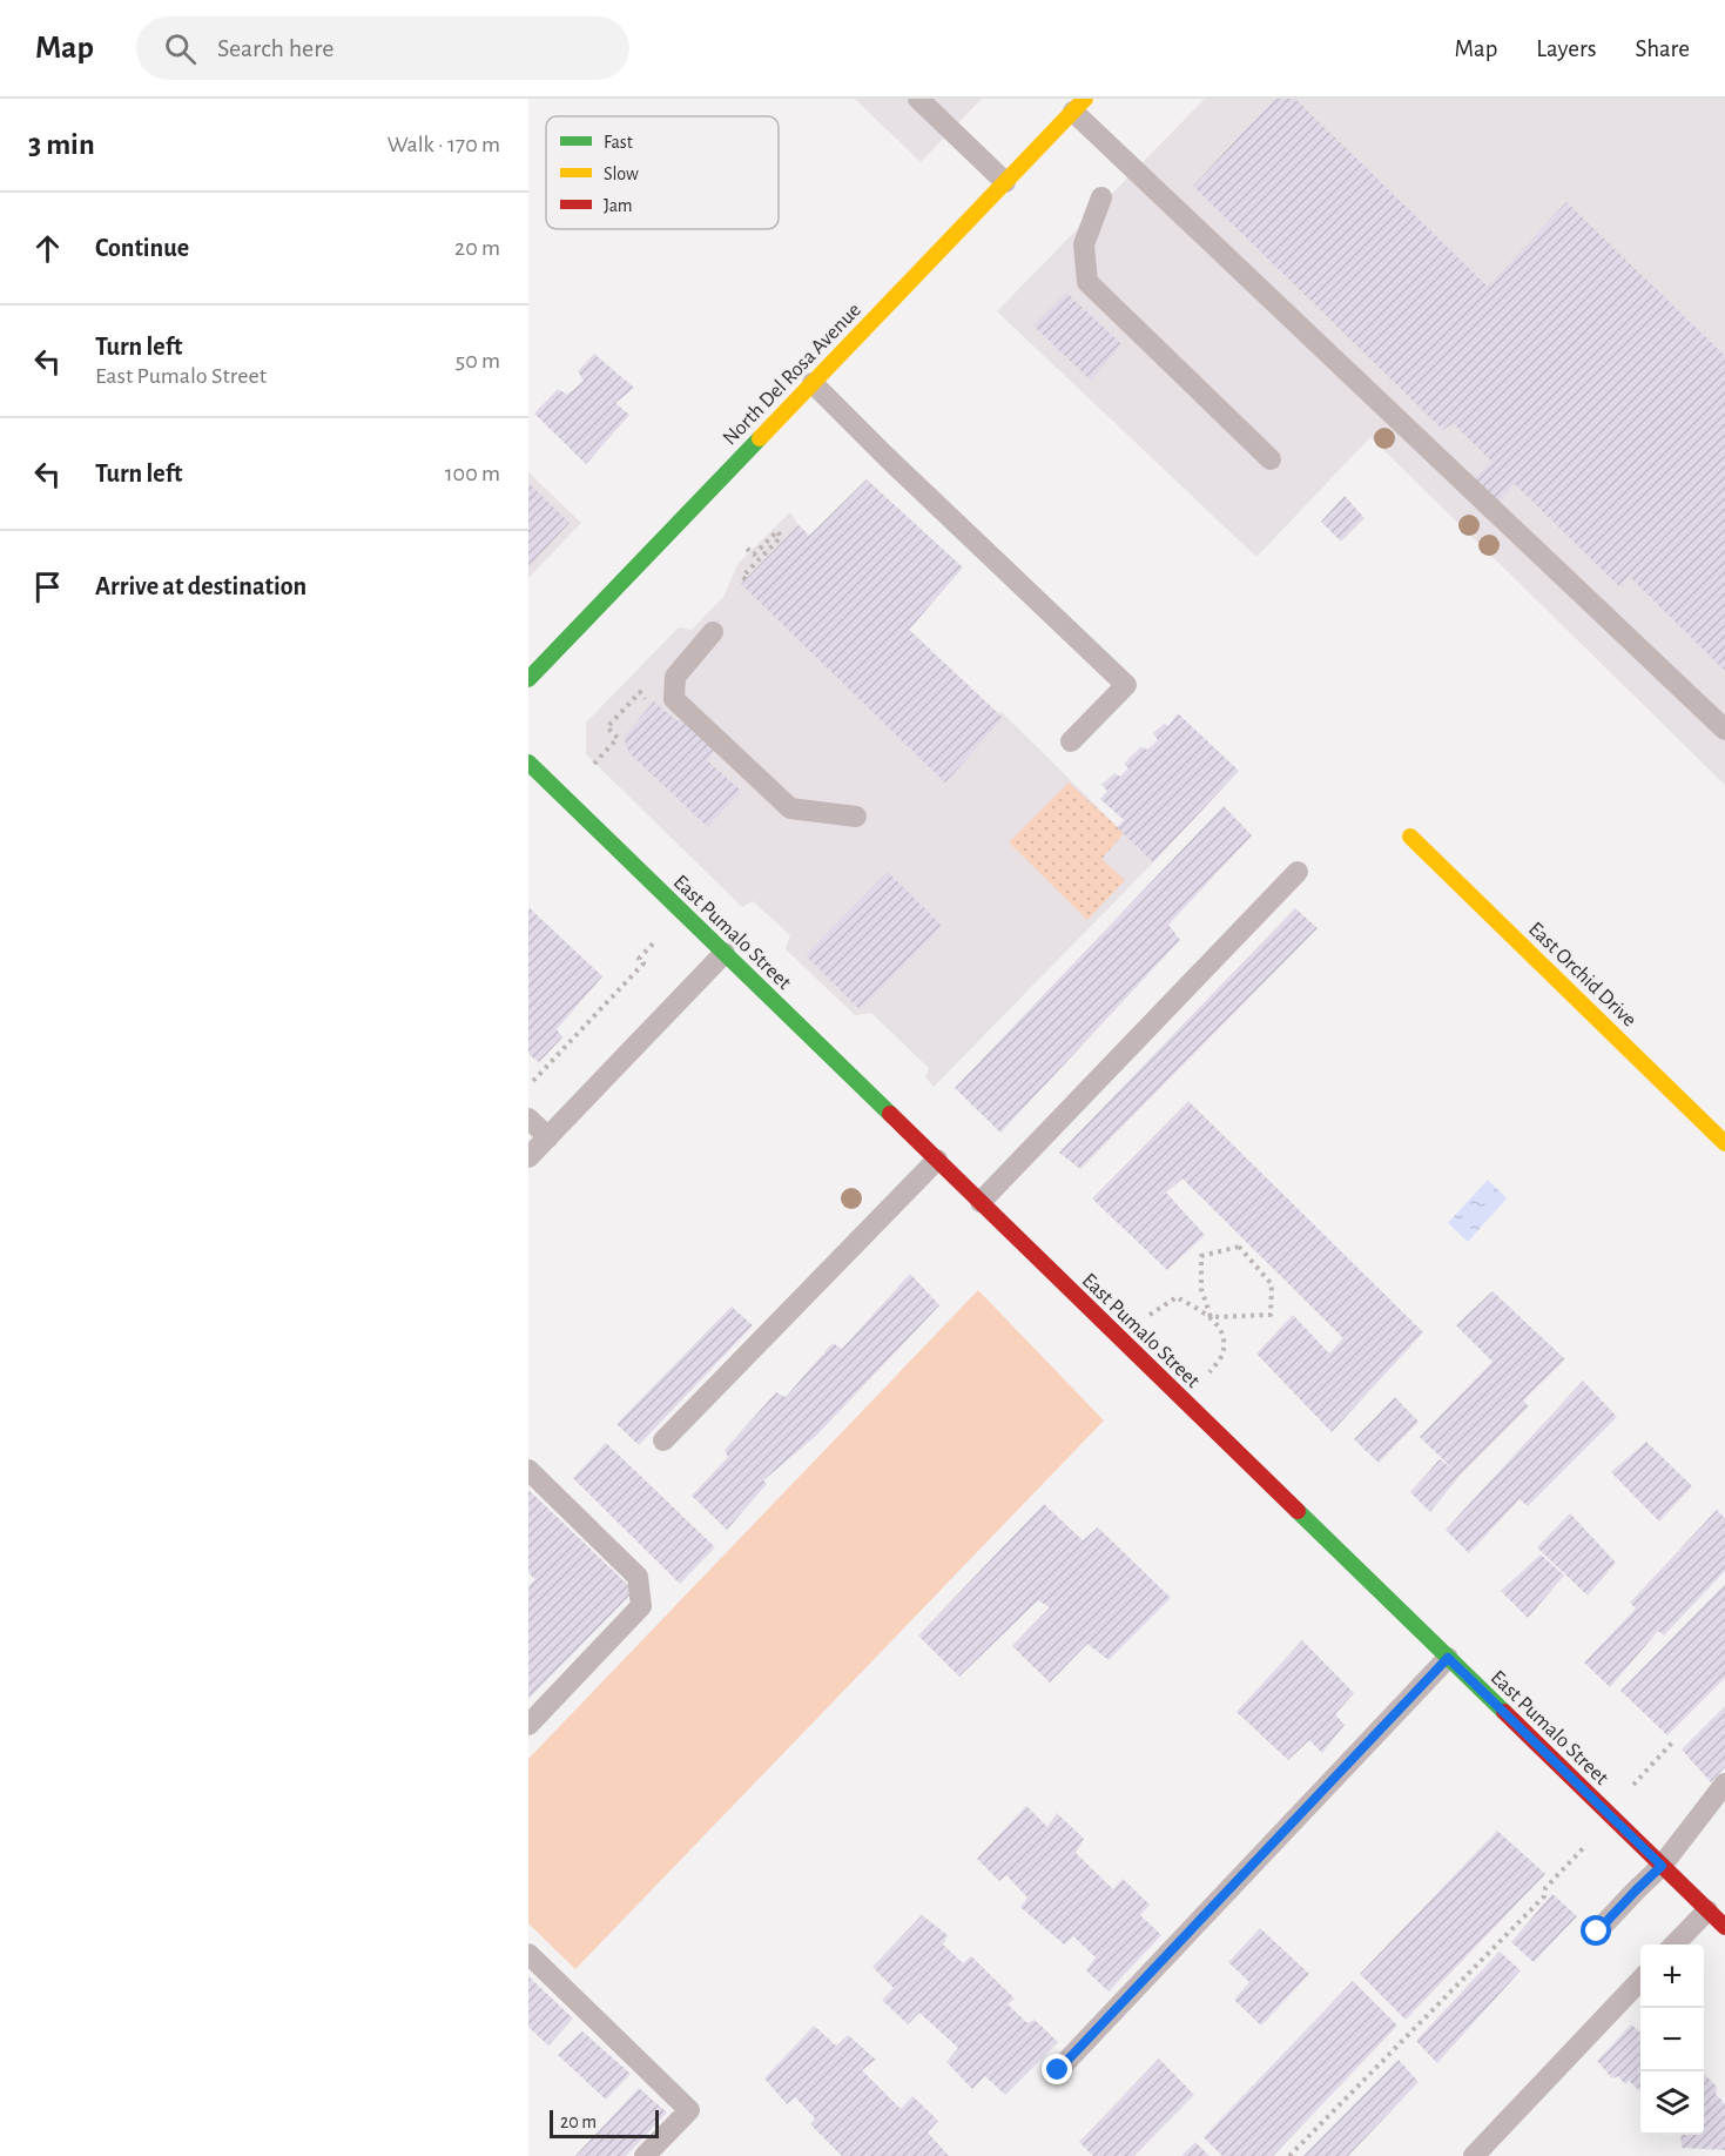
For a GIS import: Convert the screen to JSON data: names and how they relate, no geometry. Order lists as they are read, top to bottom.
{
  "streets": {
    "street": ["North Del Rosa Avenue", "East Pumalo Street", "East Orchid Drive"]
  },
  "legend": ["Fast", "Slow", "Jam"],
  "scale_bar": "20 m",
  "page": {
    "header": "Map",
    "search": "Search here",
    "nav": ["Map", "Layers", "Share"],
    "heading": ["3 min", "Walk · 170 m"],
    "list": [
      ["Continue", "20 m"],
      ["Turn left", "East Pumalo Street", "50 m"],
      ["Turn left", "100 m"],
      "Arrive at destination"
    ],
    "map_buttons": ["+", "−"],
    "scale": "20 m"
  }
}
